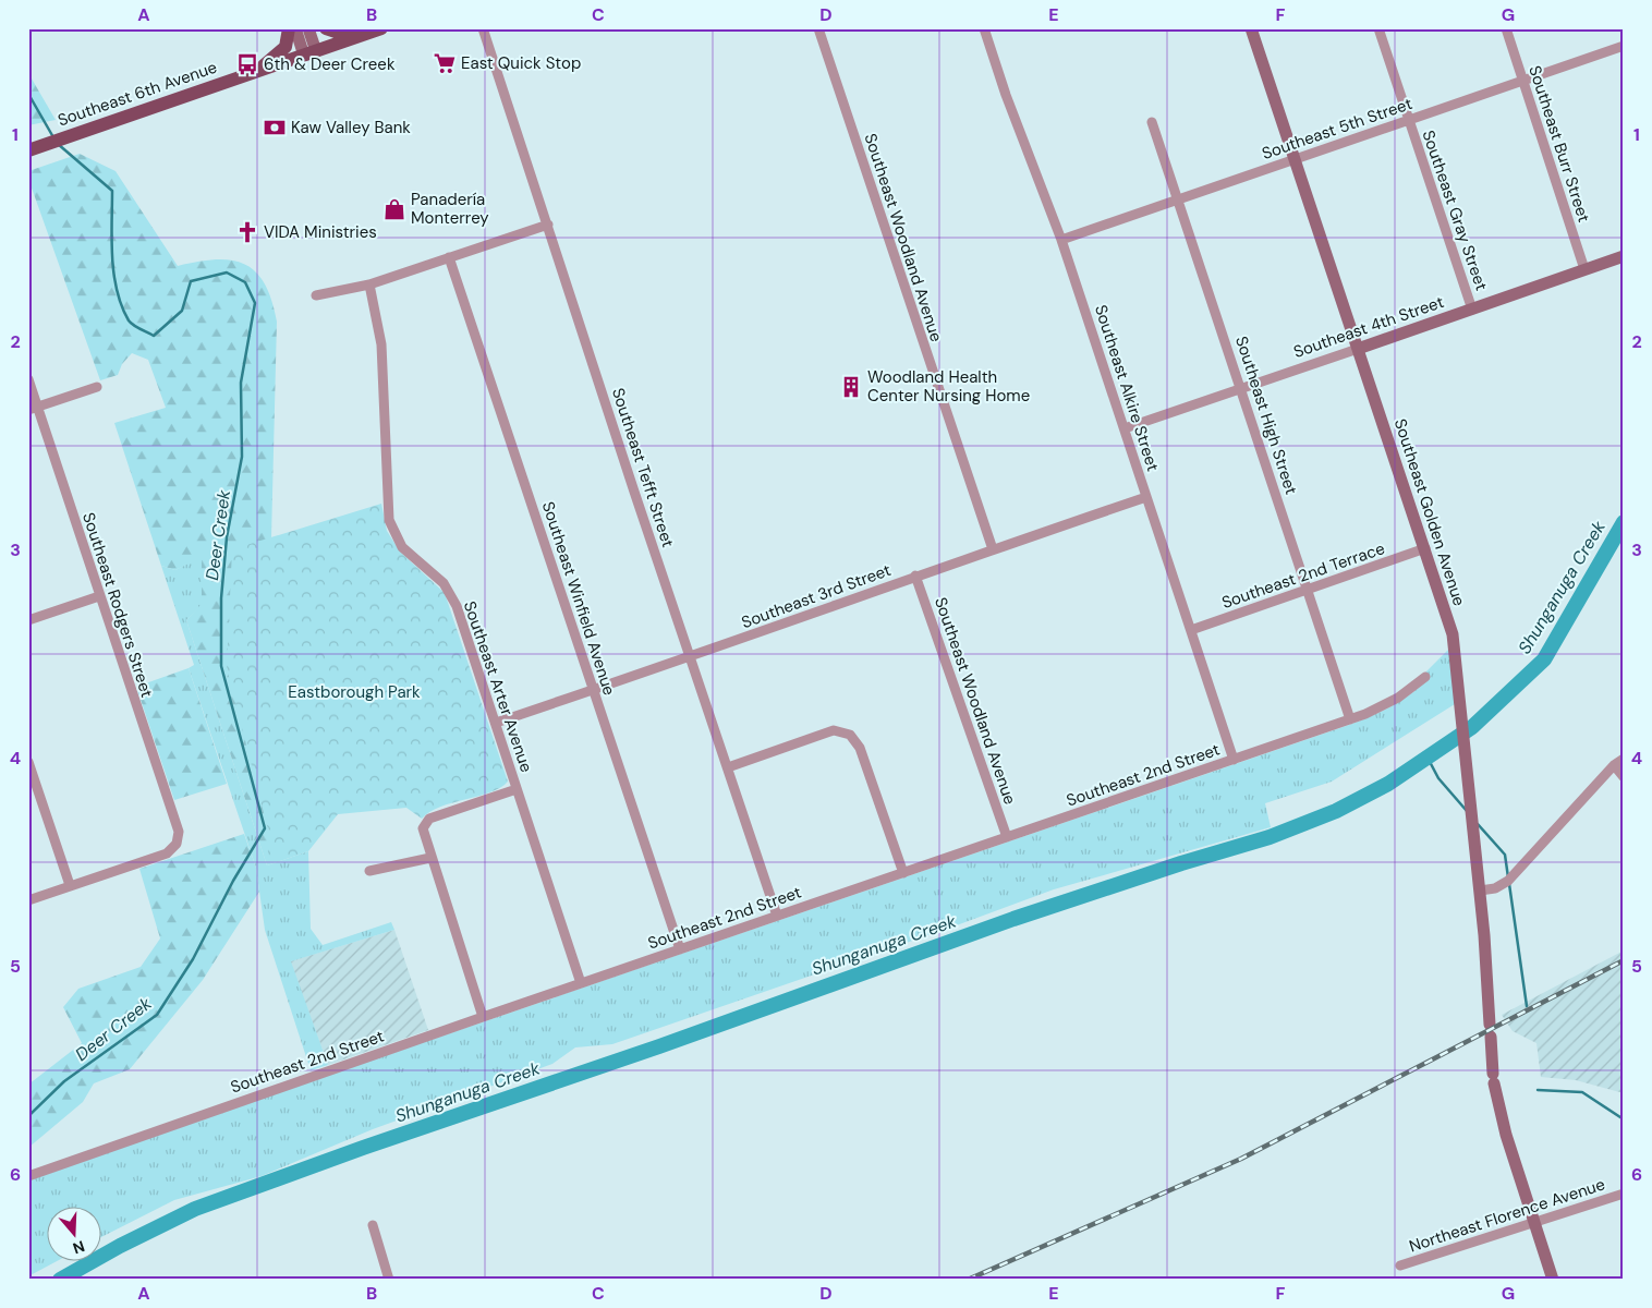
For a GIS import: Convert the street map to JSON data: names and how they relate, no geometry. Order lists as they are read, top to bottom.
{
  "streets": {
    "main road": ["Southeast 6th Avenue"],
    "street": [
      "Southeast 5th Street",
      "Southeast Burr Street",
      "Southeast Gray Street",
      "Southeast Woodland Avenue",
      "Southeast 4th Street",
      "Southeast Alkire Street",
      "Southeast High Street",
      "Southeast Tefft Street",
      "Southeast Golden Avenue",
      "Southeast 2nd Terrace",
      "Southeast 3rd Street",
      "Southeast Winfield Avenue",
      "Southeast Rodgers Street",
      "Southeast Arter Avenue",
      "Southeast 2nd Street",
      "Northeast Florence Avenue"
    ]
  },
  "crossings": [
    ["Southeast 5th Street", "Southeast Burr Street"],
    ["Southeast 5th Street", "Southeast Gray Street"],
    ["Southeast 5th Street", "Southeast Alkire Street"],
    ["Southeast 5th Street", "Southeast High Street"],
    ["Southeast 5th Street", "Southeast Golden Avenue"],
    ["Southeast Burr Street", "Southeast 4th Street"],
    ["Southeast Gray Street", "Southeast 4th Street"],
    ["Southeast Woodland Avenue", "Southeast 3rd Street"],
    ["Southeast Woodland Avenue", "Southeast 2nd Street"],
    ["Southeast 4th Street", "Southeast Alkire Street"],
    ["Southeast 4th Street", "Southeast High Street"],
    ["Southeast 4th Street", "Southeast Golden Avenue"],
    ["Southeast Alkire Street", "Southeast 2nd Terrace"],
    ["Southeast Alkire Street", "Southeast 3rd Street"],
    ["Southeast Alkire Street", "Southeast 2nd Street"],
    ["Southeast High Street", "Southeast 2nd Terrace"],
    ["Southeast High Street", "Southeast 2nd Street"],
    ["Southeast Tefft Street", "Southeast 3rd Street"],
    ["Southeast Tefft Street", "Southeast 2nd Street"],
    ["Southeast Golden Avenue", "Southeast 2nd Terrace"],
    ["Southeast Golden Avenue", "Northeast Florence Avenue"],
    ["Southeast 3rd Street", "Southeast Winfield Avenue"],
    ["Southeast 3rd Street", "Southeast Arter Avenue"],
    ["Southeast Winfield Avenue", "Southeast 2nd Street"],
    ["Southeast Arter Avenue", "Southeast 2nd Street"]
  ],
  "water": ["Deer Creek", "Shunganuga Creek"],
  "parks": ["Eastborough Park"],
  "places": {
    "supermarket": ["East Quick Stop"],
    "bus stop": ["6th & Deer Creek"],
    "bank": ["Kaw Valley Bank"],
    "shop": ["Panadería Monterrey"],
    "church": ["VIDA Ministries"],
    "building": ["Woodland Health Center Nursing Home"]
  },
  "north": "bottom",
  "grid": {
    "columns": [
      "A",
      "B",
      "C",
      "D",
      "E",
      "F",
      "G"
    ],
    "rows": [
      "1",
      "2",
      "3",
      "4",
      "5",
      "6"
    ]
  }
}
